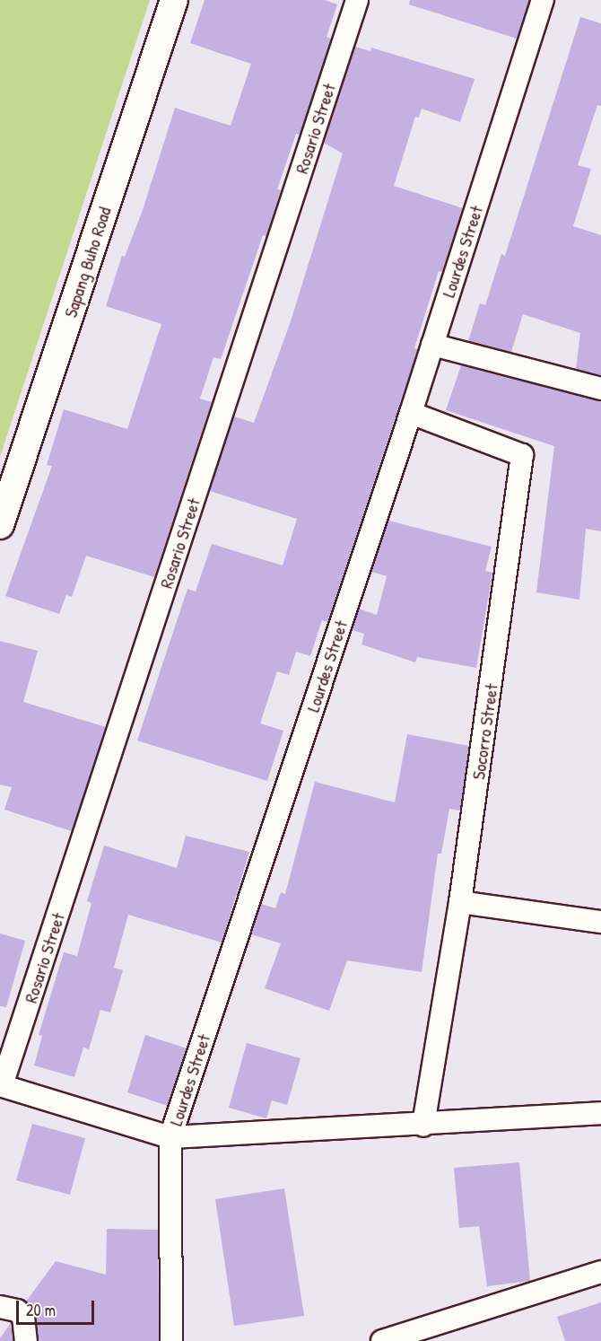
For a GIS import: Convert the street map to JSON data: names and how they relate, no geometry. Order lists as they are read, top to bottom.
{
  "streets": {
    "street": [
      "Rosario Street",
      "Lourdes Street",
      "Sapang Buho Road",
      "Socorro Street"
    ]
  },
  "crossings": [
    ["Lourdes Street", "Socorro Street"]
  ],
  "scale_bar": "20 m"
}
